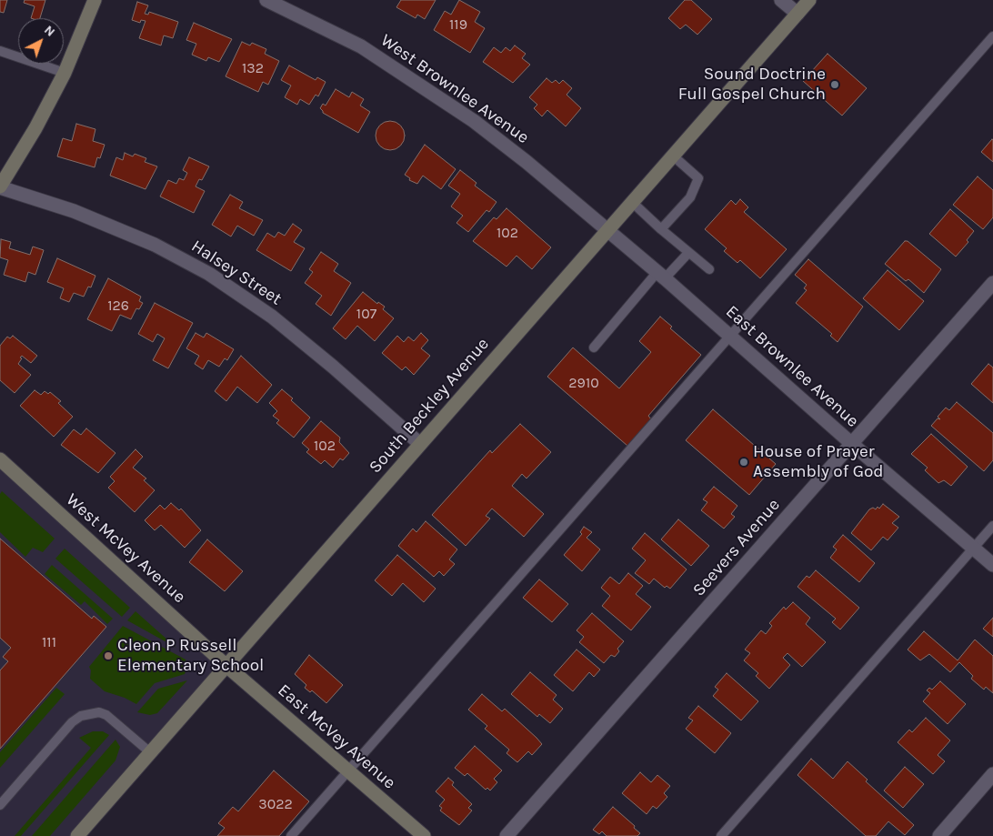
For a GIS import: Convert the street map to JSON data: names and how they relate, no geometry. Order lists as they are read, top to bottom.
{
  "streets": {
    "street": [
      "West Brownlee Avenue",
      "Halsey Street",
      "East Brownlee Avenue",
      "South Beckley Avenue",
      "Seevers Avenue",
      "West McVey Avenue",
      "East McVey Avenue"
    ]
  },
  "crossings": [
    ["West Brownlee Avenue", "East Brownlee Avenue"],
    ["West Brownlee Avenue", "South Beckley Avenue"],
    ["Halsey Street", "South Beckley Avenue"],
    ["East Brownlee Avenue", "South Beckley Avenue"],
    ["East Brownlee Avenue", "Seevers Avenue"],
    ["South Beckley Avenue", "West McVey Avenue"],
    ["South Beckley Avenue", "East McVey Avenue"],
    ["West McVey Avenue", "East McVey Avenue"]
  ],
  "places": ["Sound Doctrine Full Gospel Church", "House of Prayer Assembly of God", "Cleon P Russell Elementary School"],
  "house_numbers": [
    "119",
    "132",
    "102",
    "126",
    "107",
    "2910",
    "102",
    "111",
    "3022"
  ],
  "north": "top right"
}
